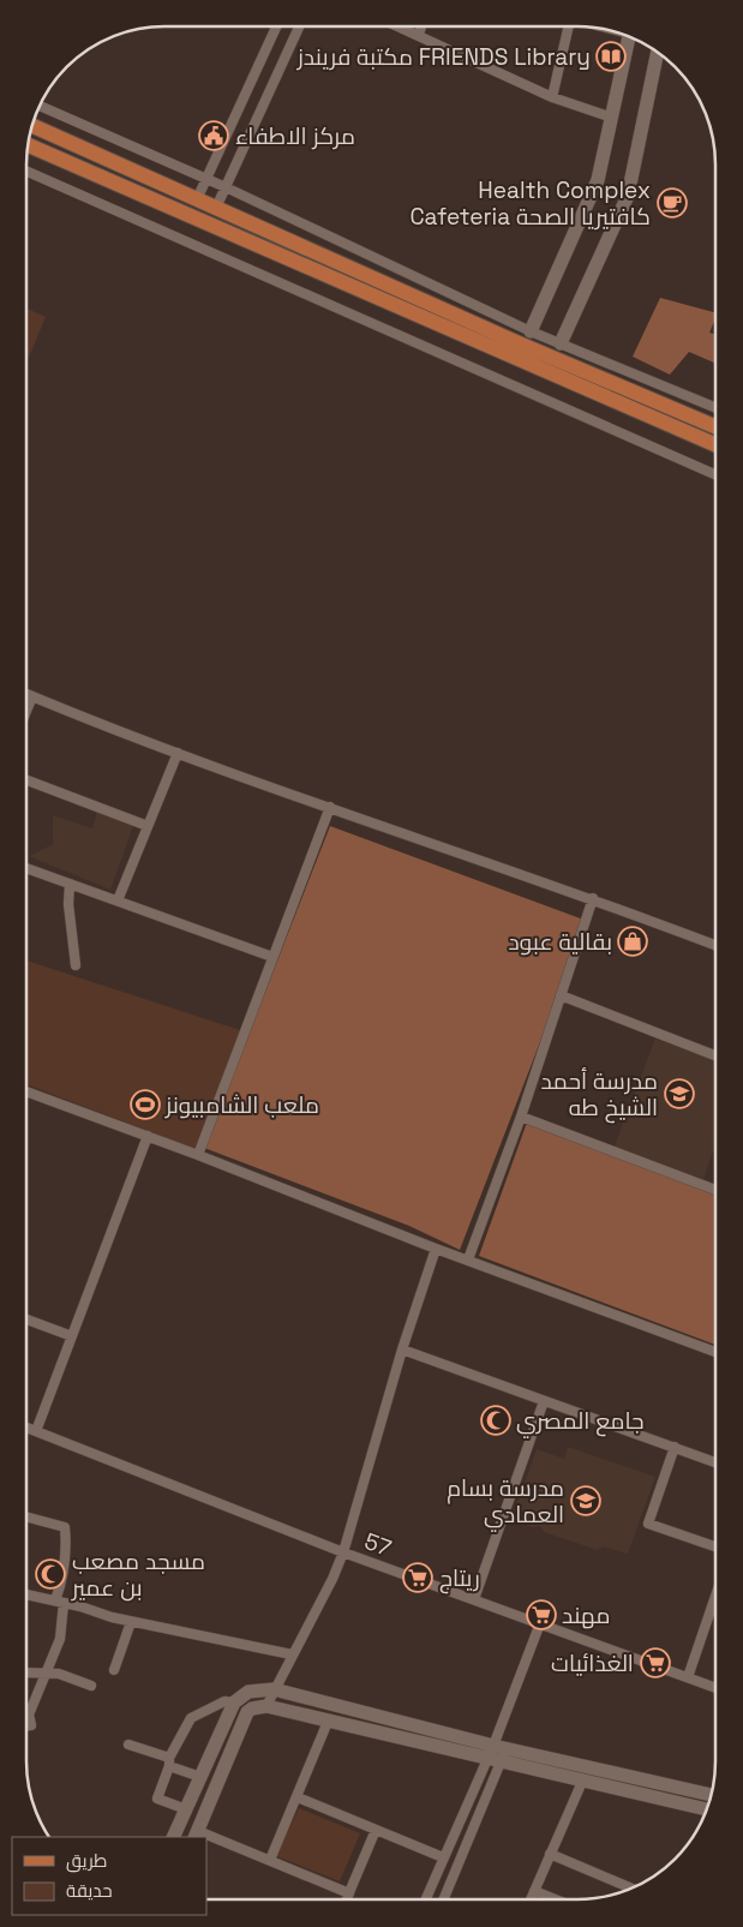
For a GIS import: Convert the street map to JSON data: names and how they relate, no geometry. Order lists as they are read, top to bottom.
{
  "streets": {
    "street": ["57"]
  },
  "places": {
    "library": ["مكتبة فريندز FRIENDS Library"],
    "public building": ["مركز الاطفاء"],
    "cafe": ["Health Complex Cafeteria كافتيريا الصحة"],
    "shop": ["بقالية عبود"],
    "school or university": ["مدرسة أحمد الشيخ طه", "مدرسة بسام العمادي"],
    "sports": ["ملعب الشامبيونز"],
    "mosque": ["جامع المصري", "مسجد مصعب بن عمير"],
    "supermarket": ["ريتاج", "مهند", "الغذائيات"]
  },
  "legend": ["طريق", "حديقة"]
}
